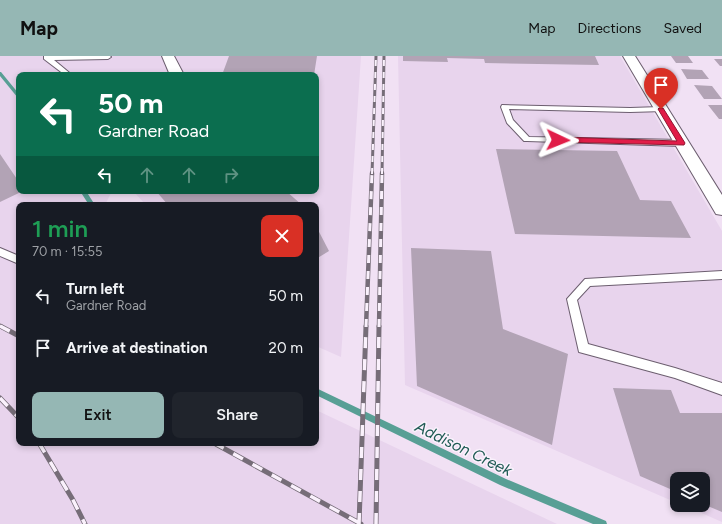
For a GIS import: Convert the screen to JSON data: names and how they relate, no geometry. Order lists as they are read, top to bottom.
{
  "water": ["Addison Creek"],
  "page": {
    "header": "Map",
    "nav": ["Map", "Directions", "Saved"],
    "turn": ["50 m", "Gardner Road"],
    "heading": ["1 min", "70 m · 15:55"],
    "list": [
      {
        "name": "Turn left",
        "note": "Gardner Road",
        "value": "50 m"
      },
      {
        "name": "Arrive at destination",
        "value": "20 m"
      }
    ],
    "buttons": ["Exit", "Share"]
  }
}
